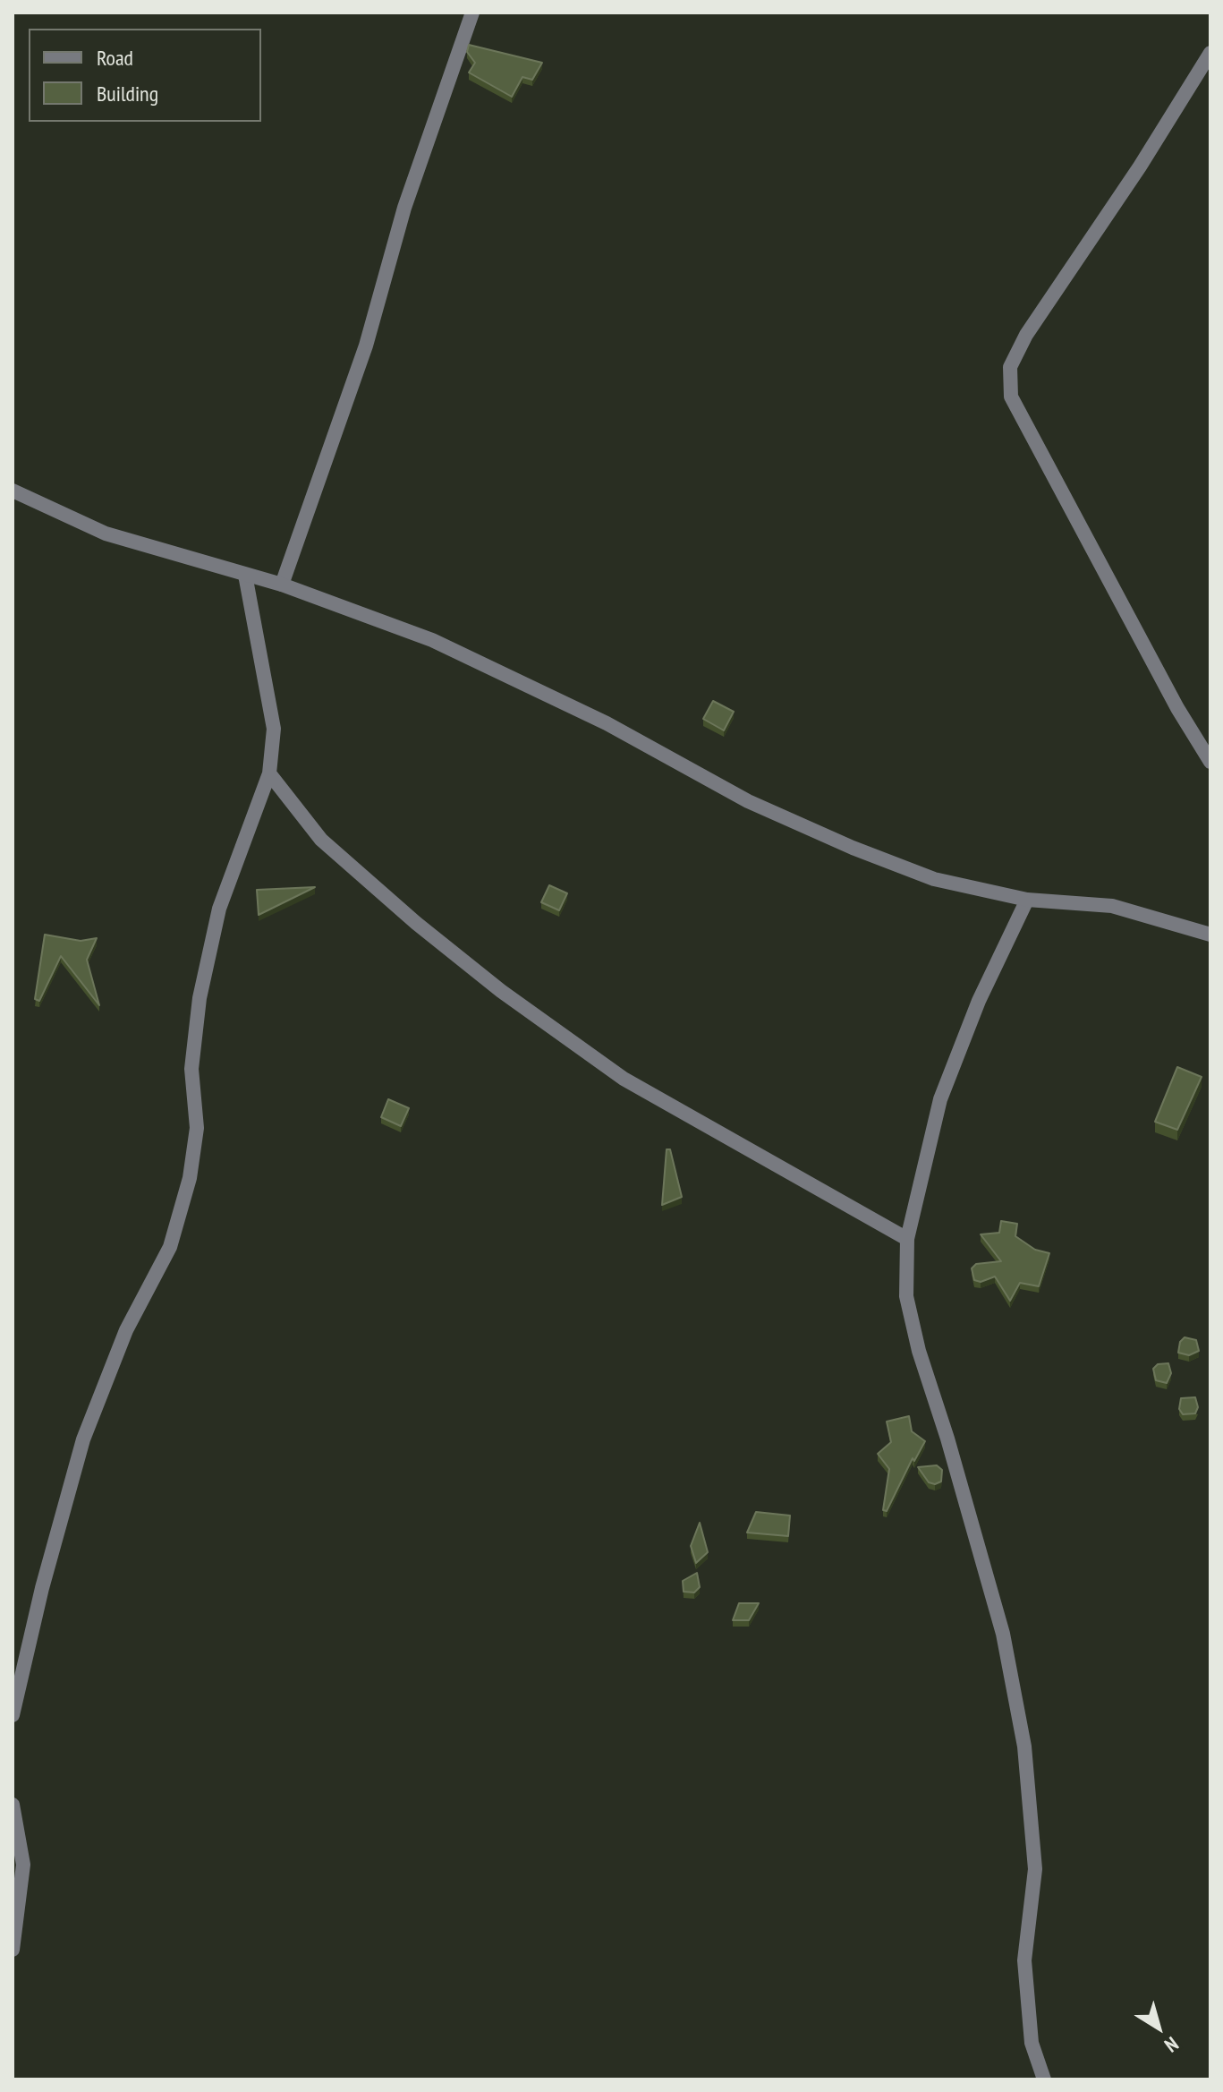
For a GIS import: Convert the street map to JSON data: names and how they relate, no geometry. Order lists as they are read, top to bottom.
{
  "legend": ["Road", "Building"],
  "north": "bottom right"
}
